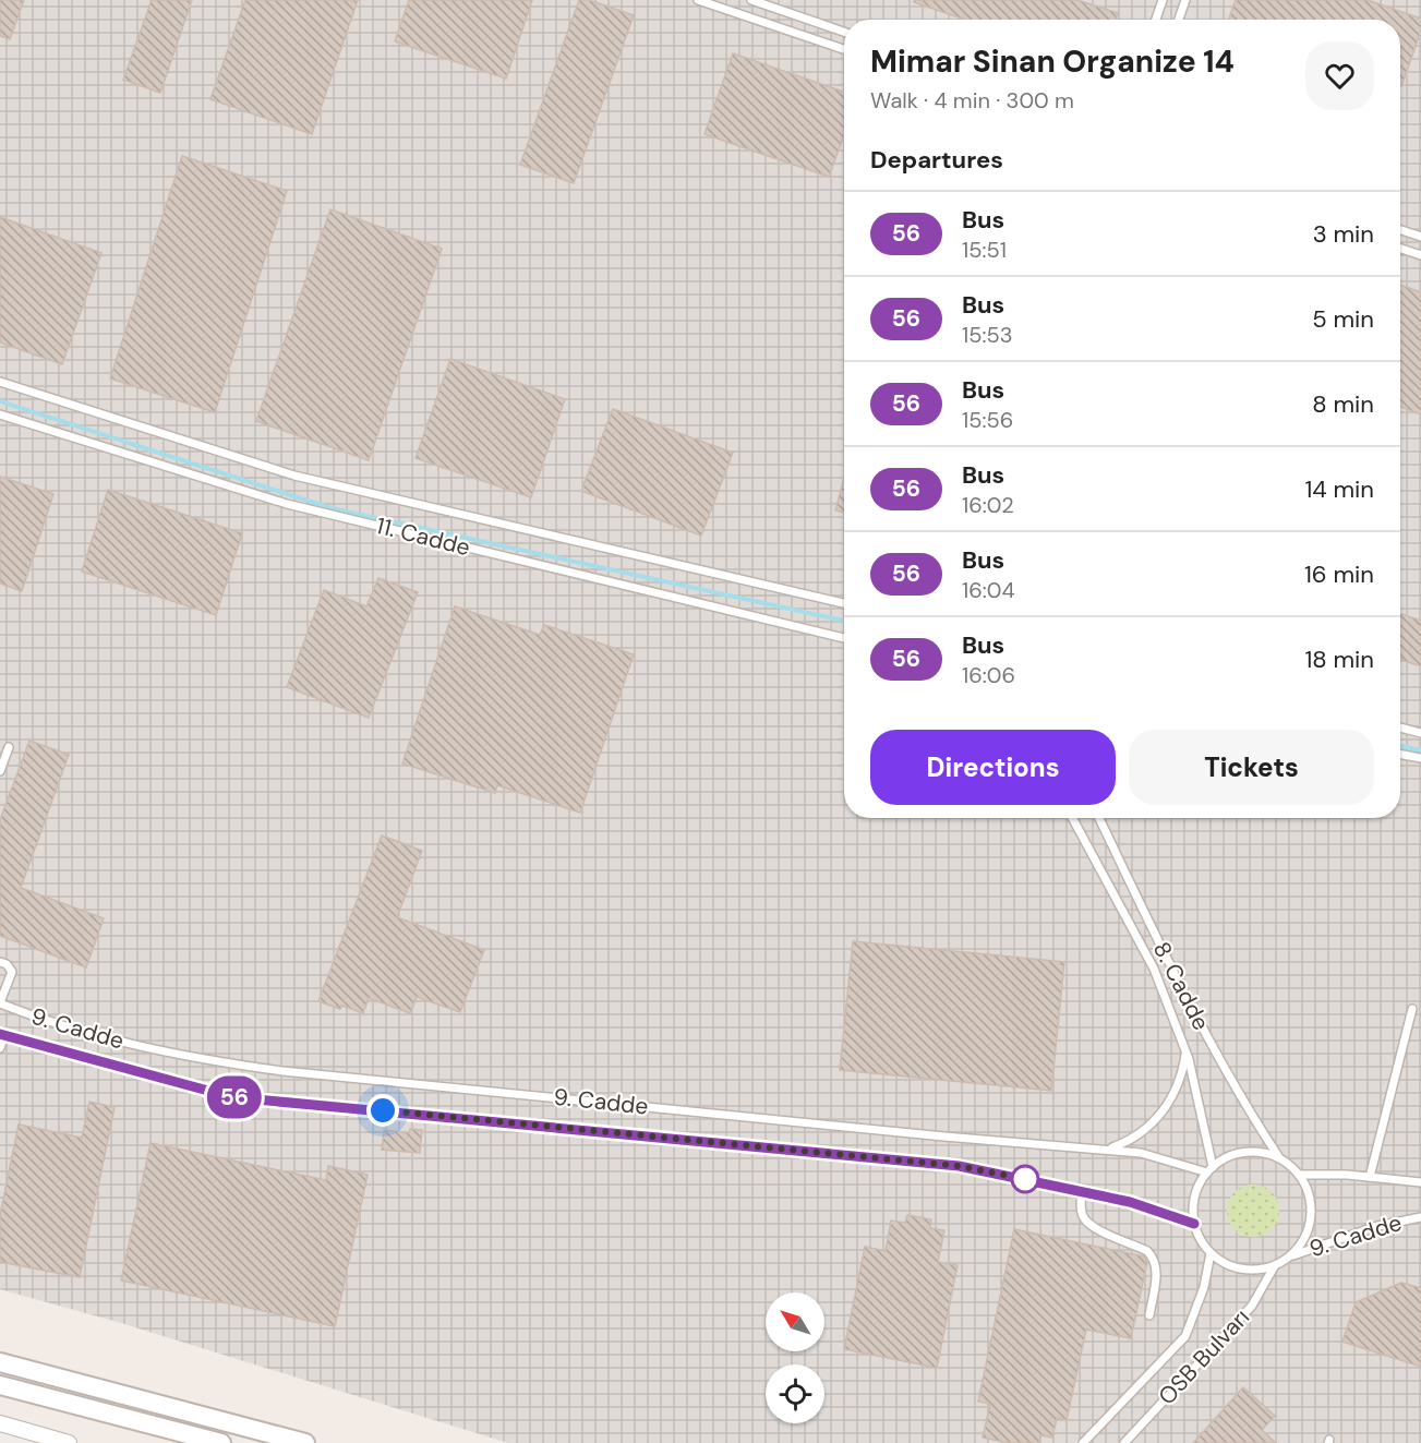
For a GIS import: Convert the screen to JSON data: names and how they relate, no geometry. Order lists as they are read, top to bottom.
{
  "streets": {
    "lane": [
      "11. Cadde",
      "8. Cadde",
      "9. Cadde",
      "OSB Bulvarı"
    ]
  },
  "crossings": [
    ["8. Cadde", "9. Cadde"],
    ["8. Cadde", "OSB Bulvarı"],
    ["9. Cadde", "OSB Bulvarı"]
  ],
  "lines": ["bus line 56"],
  "north": "top left",
  "page": {
    "on_map": "56",
    "heading": [
      ["Mimar Sinan Organize 14", "Walk · 4 min · 300 m"],
      "Departures"
    ],
    "list": [
      {
        "mark": "56",
        "name": "Bus",
        "note": "15:51",
        "value": "3 min"
      },
      {
        "mark": "56",
        "name": "Bus",
        "note": "15:53",
        "value": "5 min"
      },
      {
        "mark": "56",
        "name": "Bus",
        "note": "15:56",
        "value": "8 min"
      },
      {
        "mark": "56",
        "name": "Bus",
        "note": "16:02",
        "value": "14 min"
      },
      {
        "mark": "56",
        "name": "Bus",
        "note": "16:04",
        "value": "16 min"
      },
      {
        "mark": "56",
        "name": "Bus",
        "note": "16:06",
        "value": "18 min"
      }
    ],
    "buttons": ["Directions", "Tickets"]
  }
}
